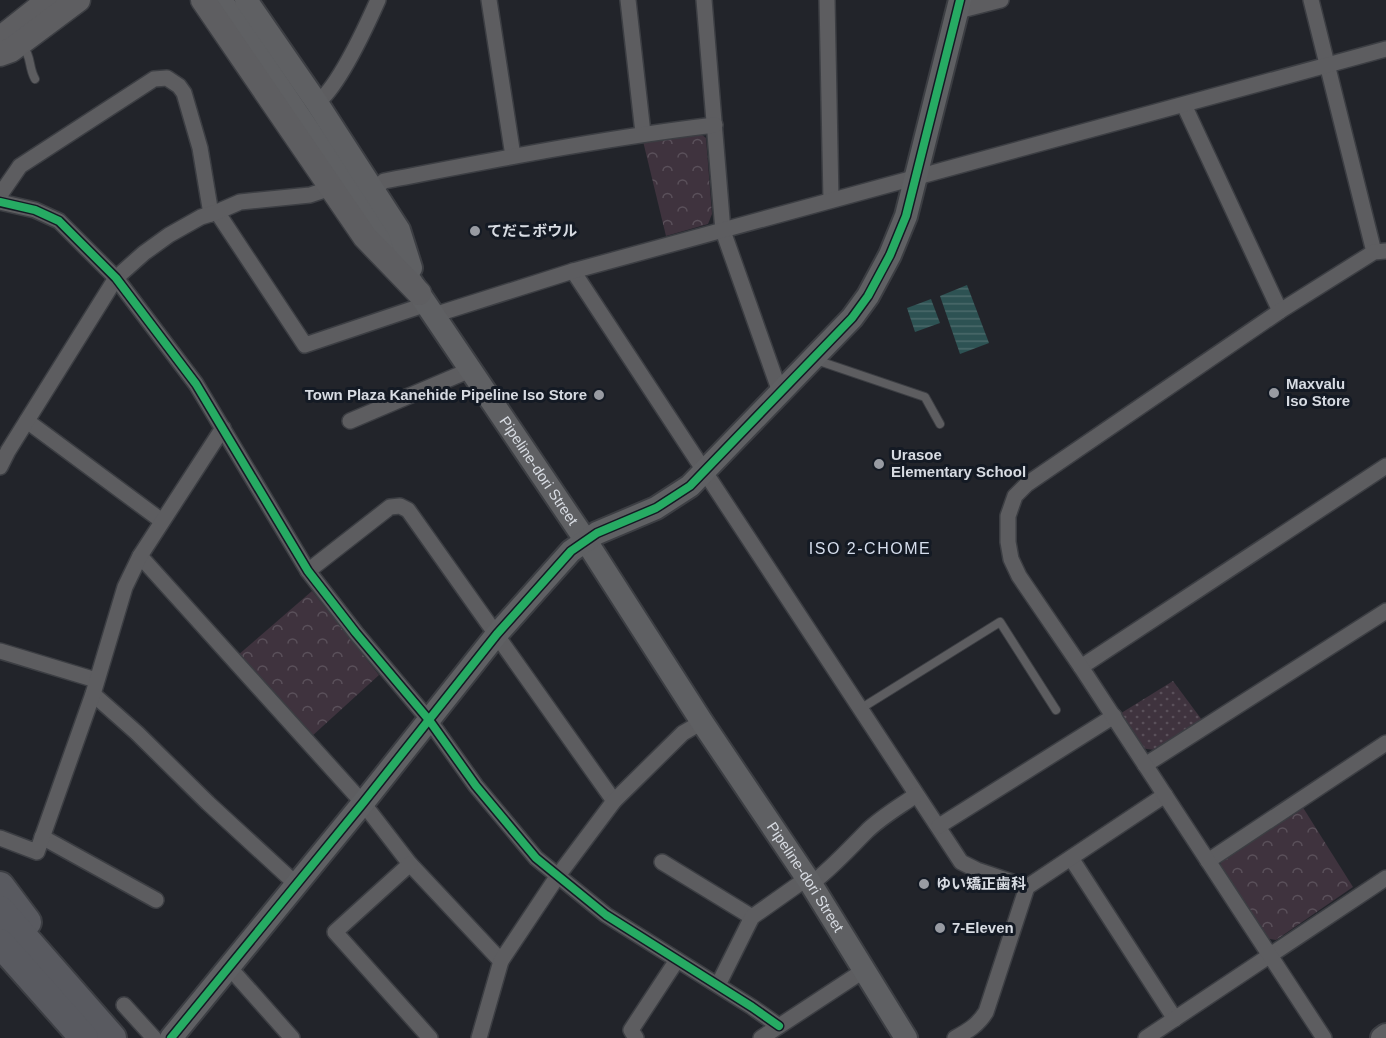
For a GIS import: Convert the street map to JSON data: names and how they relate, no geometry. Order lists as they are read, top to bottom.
{
  "streets": {
    "main road": ["Pipeline-dori Street"]
  },
  "districts": ["ISO 2-CHOME"],
  "places": [
    "てだこボウル",
    "Maxvalu Iso Store",
    "Town Plaza Kanehide Pipeline Iso Store",
    "Urasoe Elementary School",
    "ゆい矯正歯科",
    "7-Eleven"
  ]
}
